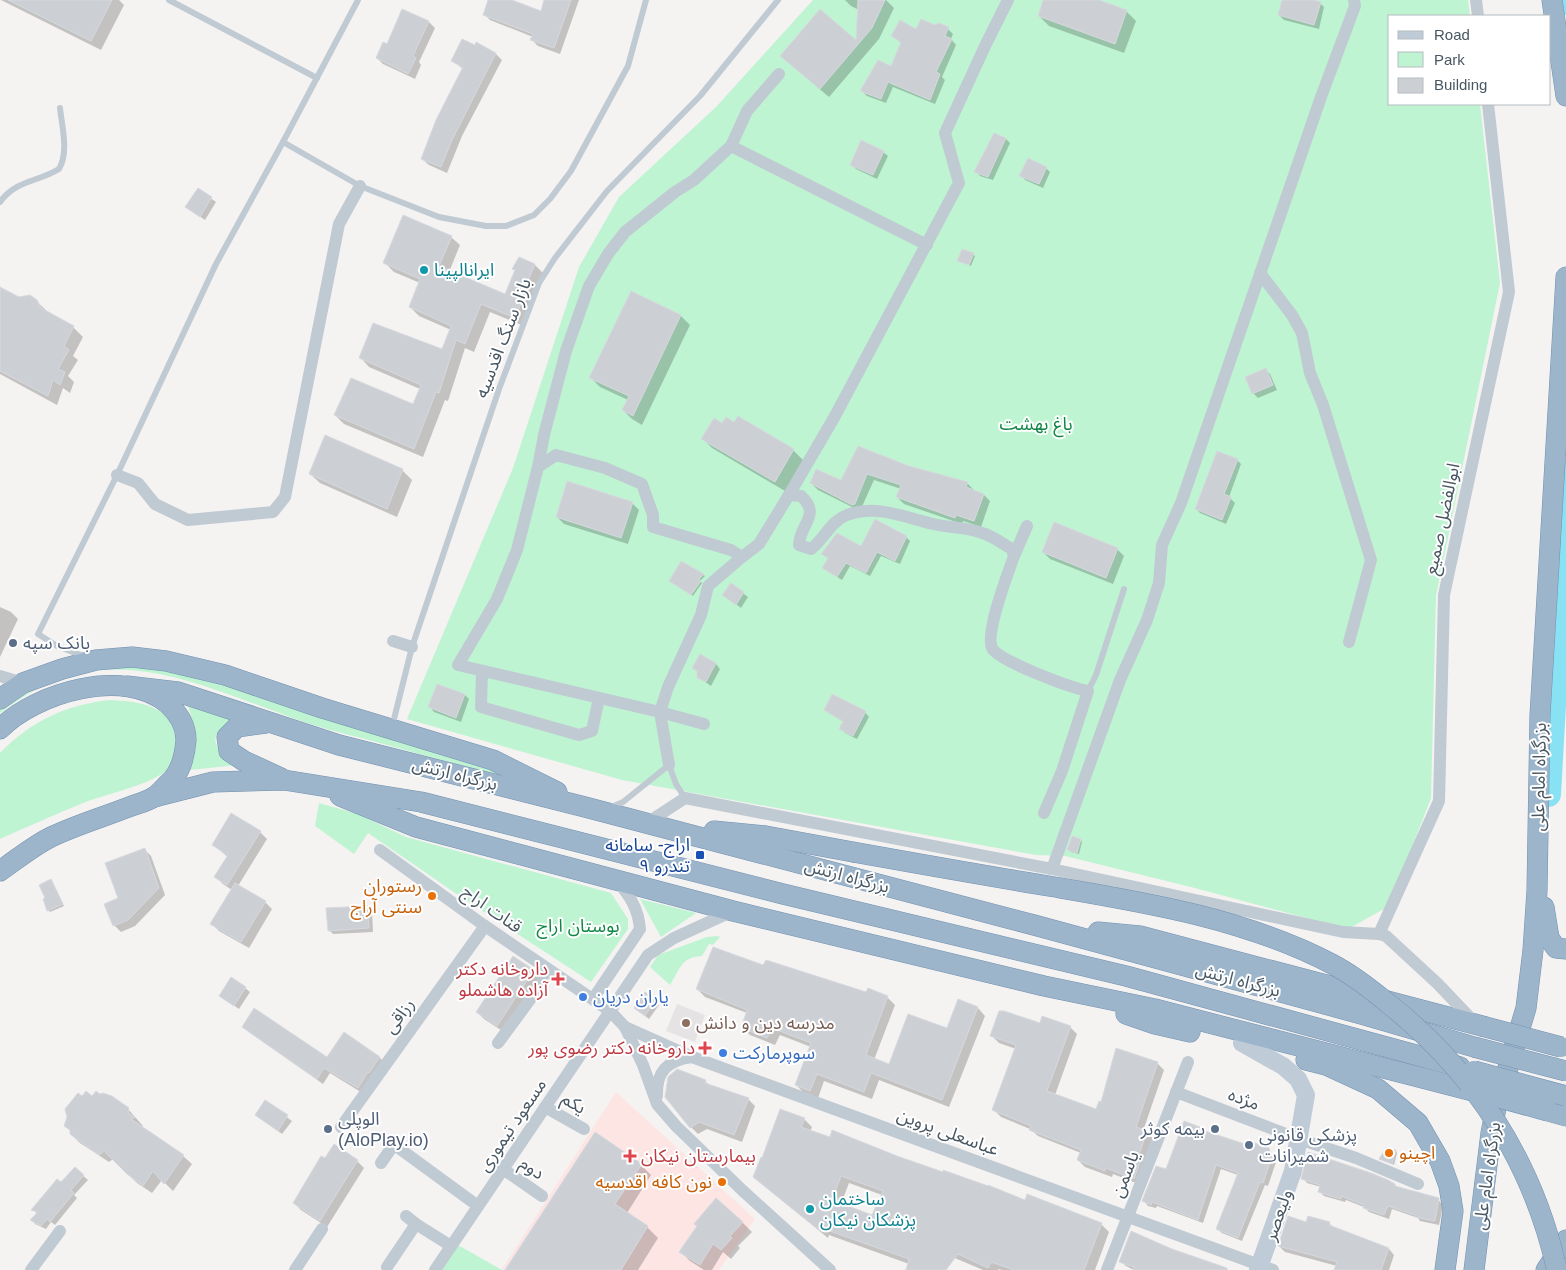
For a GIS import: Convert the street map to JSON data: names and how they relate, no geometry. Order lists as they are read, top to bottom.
{
  "streets": {
    "highway": ["بزرگراه ارتش", "بزرگراه امام علی"],
    "main road": ["ولیعصر"],
    "street": [
      "ابوالفضل صمیع",
      "قنات اراج",
      "رزاقی",
      "مژده",
      "یکم",
      "مسعود تیموری",
      "عباسعلی پروین",
      "دوم",
      "یاسمن"
    ],
    "lane": ["بازار سنگ اقدسیه"]
  },
  "crossings": [
    ["قنات اراج", "رزاقی"],
    ["قنات اراج", "مسعود تیموری"],
    ["قنات اراج", "عباسعلی پروین"],
    ["مژده", "یاسمن"],
    ["مژده", "ولیعصر"],
    ["یکم", "مسعود تیموری"],
    ["مسعود تیموری", "دوم"],
    ["عباسعلی پروین", "یاسمن"],
    ["عباسعلی پروین", "ولیعصر"]
  ],
  "parks": ["باغ بهشت", "بوستان اراج"],
  "places": {
    "other": [
      "ایرانالپینا",
      "بانک سپه",
      "رستوران سنتی آراج",
      "یاران دریان",
      "مدرسه دین و دانش",
      "سوپرمارکت",
      "الوپلی (AloPlay.io)",
      "بیمه کوثر",
      "پزشکی قانونی شمیرانات",
      "اچینو",
      "نون کافه اقدسیه",
      "ساختمان پزشکان نیکان"
    ],
    "transit": ["اراج- سامانه ۹ تندرو"],
    "health": ["داروخانه دکتر آزاده هاشملو", "داروخانه دکتر رضوی پور", "بیمارستان نیکان"]
  },
  "legend": ["Road", "Park", "Building"]
}
